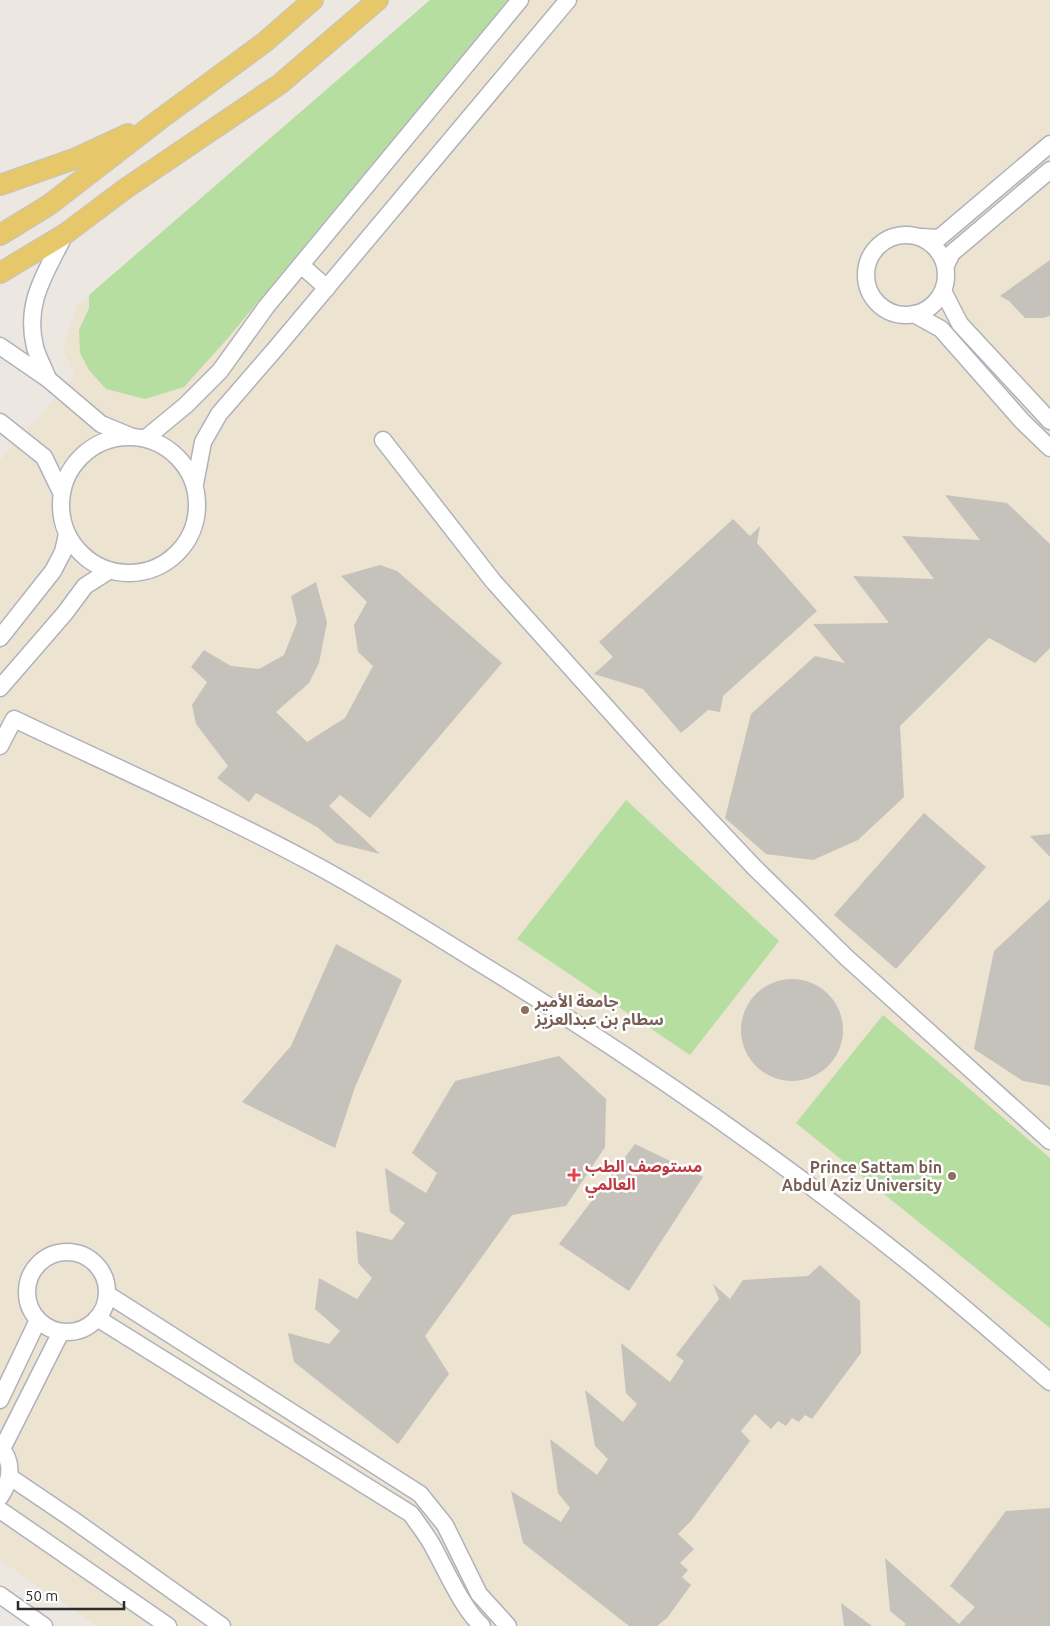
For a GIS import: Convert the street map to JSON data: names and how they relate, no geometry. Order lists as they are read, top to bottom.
{
  "places": {
    "other": ["جامعة الأمير سطام بن عبدالعزيز", "Prince Sattam bin Abdul Aziz University"],
    "health": ["مستوصف الطب العالمي"]
  },
  "scale_bar": "50 m"
}
